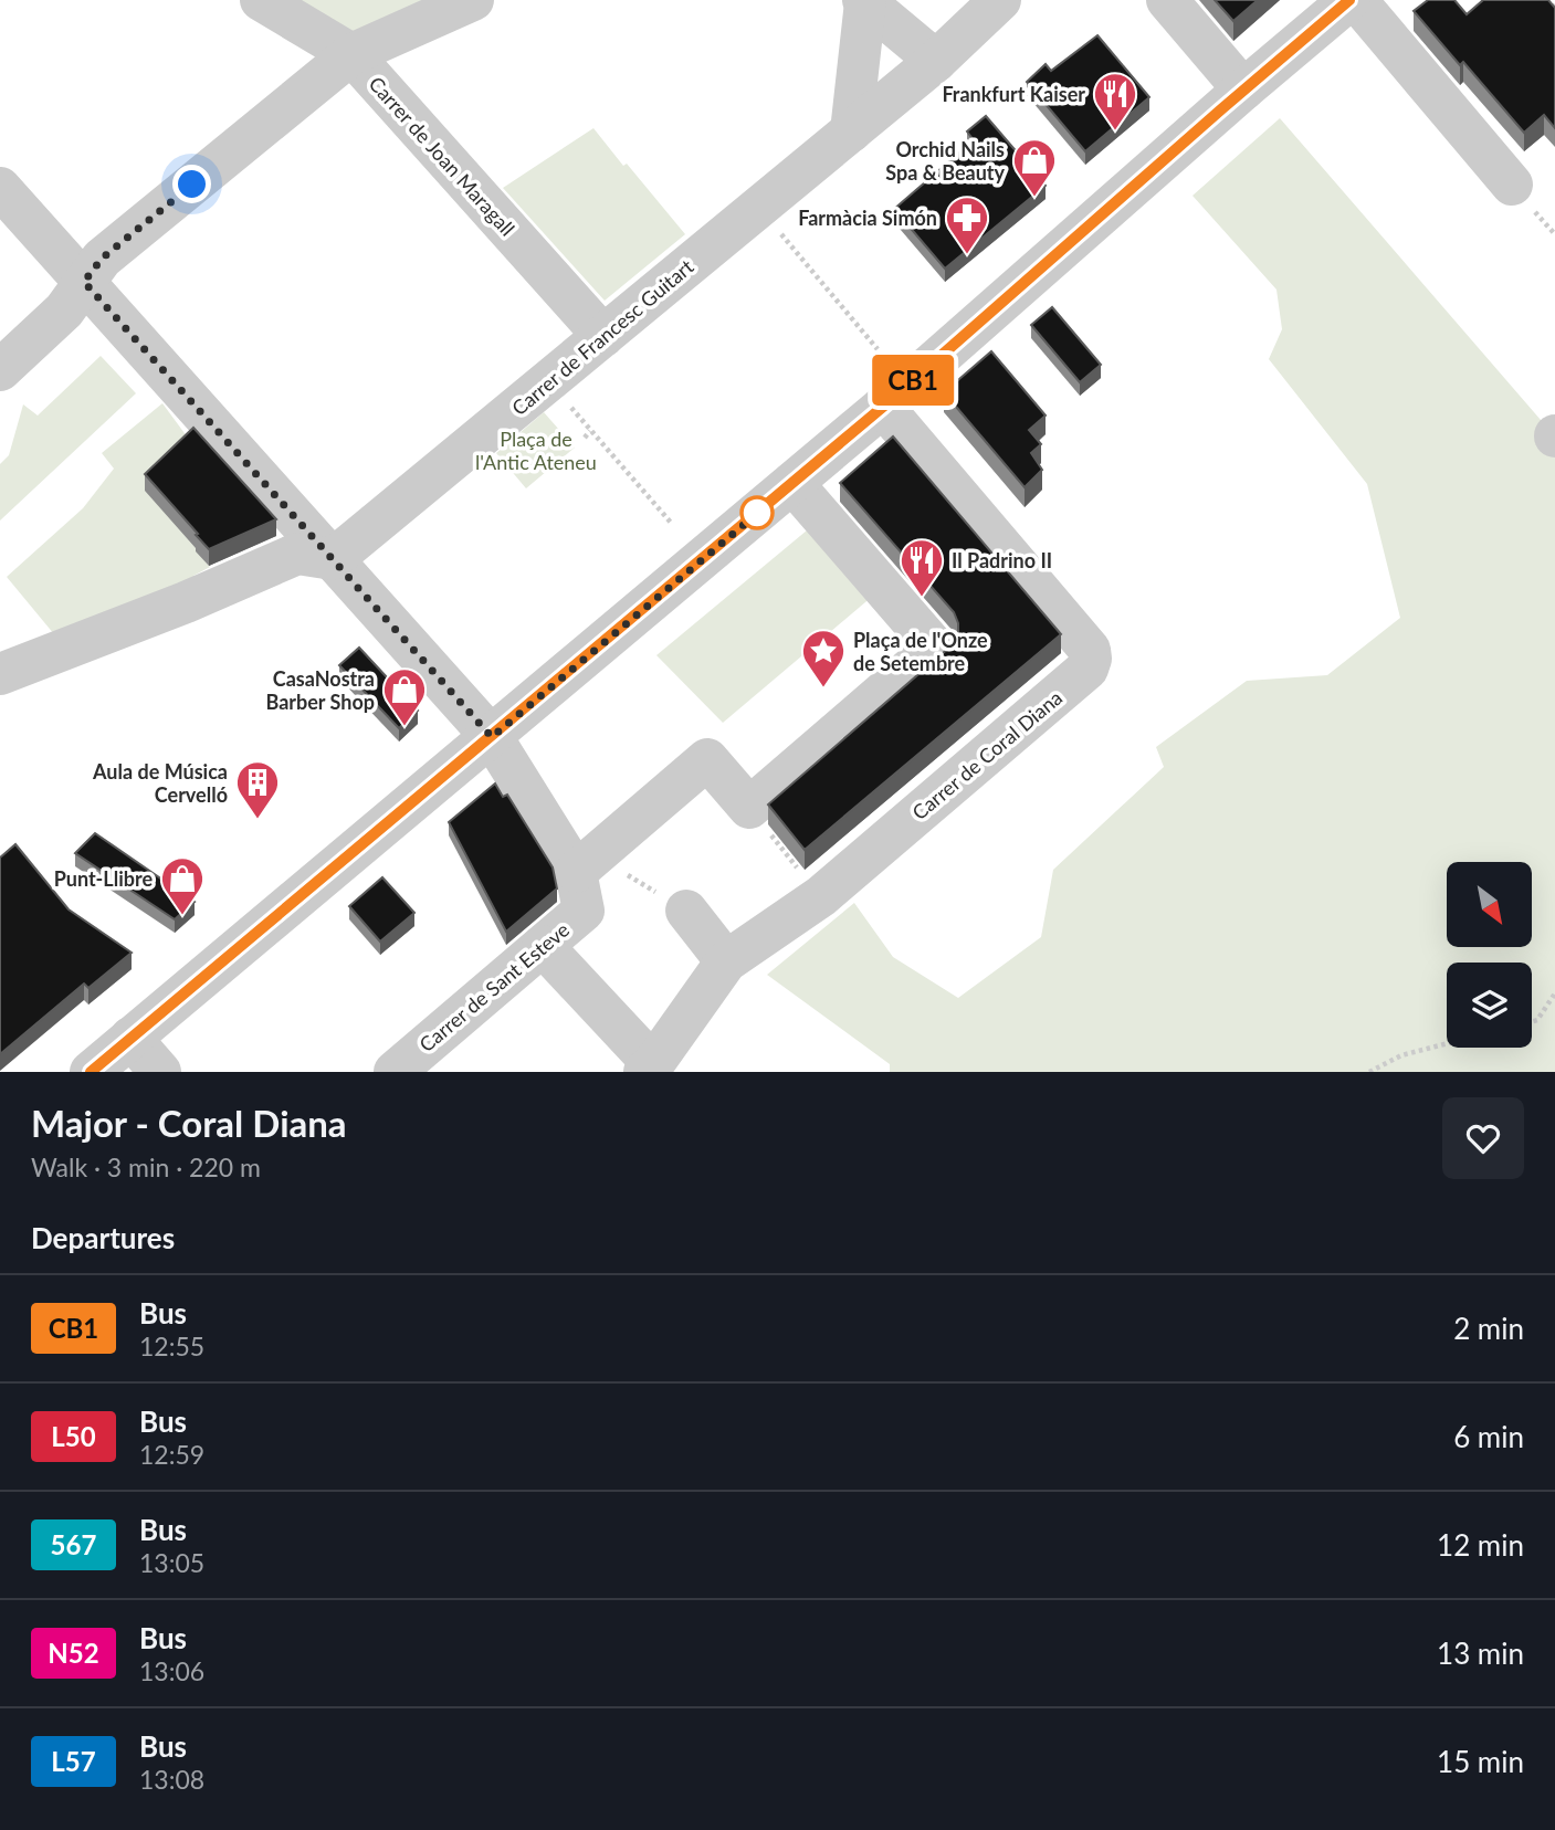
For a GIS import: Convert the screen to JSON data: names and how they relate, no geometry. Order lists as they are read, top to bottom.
{
  "streets": {
    "street": [
      "Carrer de Joan Maragall",
      "Carrer de Francesc Guitart",
      "Carrer de Coral Diana",
      "Carrer de Sant Esteve"
    ]
  },
  "crossings": [
    ["Carrer de Joan Maragall", "Carrer de Francesc Guitart"],
    ["Carrer de Francesc Guitart", "Carrer de Sant Esteve"]
  ],
  "parks": ["Plaça de l'Antic Ateneu"],
  "places": {
    "restaurant": ["Frankfurt Kaiser", "Il Padrino II"],
    "shop": ["Orchid Nails Spa & Beauty", "CasaNostra Barber Shop", "Punt-Llibre"],
    "pharmacy": ["Farmàcia Simón"],
    "place": ["Plaça de l'Onze de Setembre"],
    "building": ["Aula de Música Cervelló"]
  },
  "lines": ["bus line CB1"],
  "north": "bottom right",
  "page": {
    "on_map": "CB1",
    "heading": [
      ["Major - Coral Diana", "Walk · 3 min · 220 m"],
      "Departures"
    ],
    "list": [
      {
        "mark": "CB1",
        "name": "Bus",
        "note": "12:55",
        "value": "2 min"
      },
      {
        "mark": "L50",
        "name": "Bus",
        "note": "12:59",
        "value": "6 min"
      },
      {
        "mark": "567",
        "name": "Bus",
        "note": "13:05",
        "value": "12 min"
      },
      {
        "mark": "N52",
        "name": "Bus",
        "note": "13:06",
        "value": "13 min"
      },
      {
        "mark": "L57",
        "name": "Bus",
        "note": "13:08",
        "value": "15 min"
      }
    ]
  }
}
